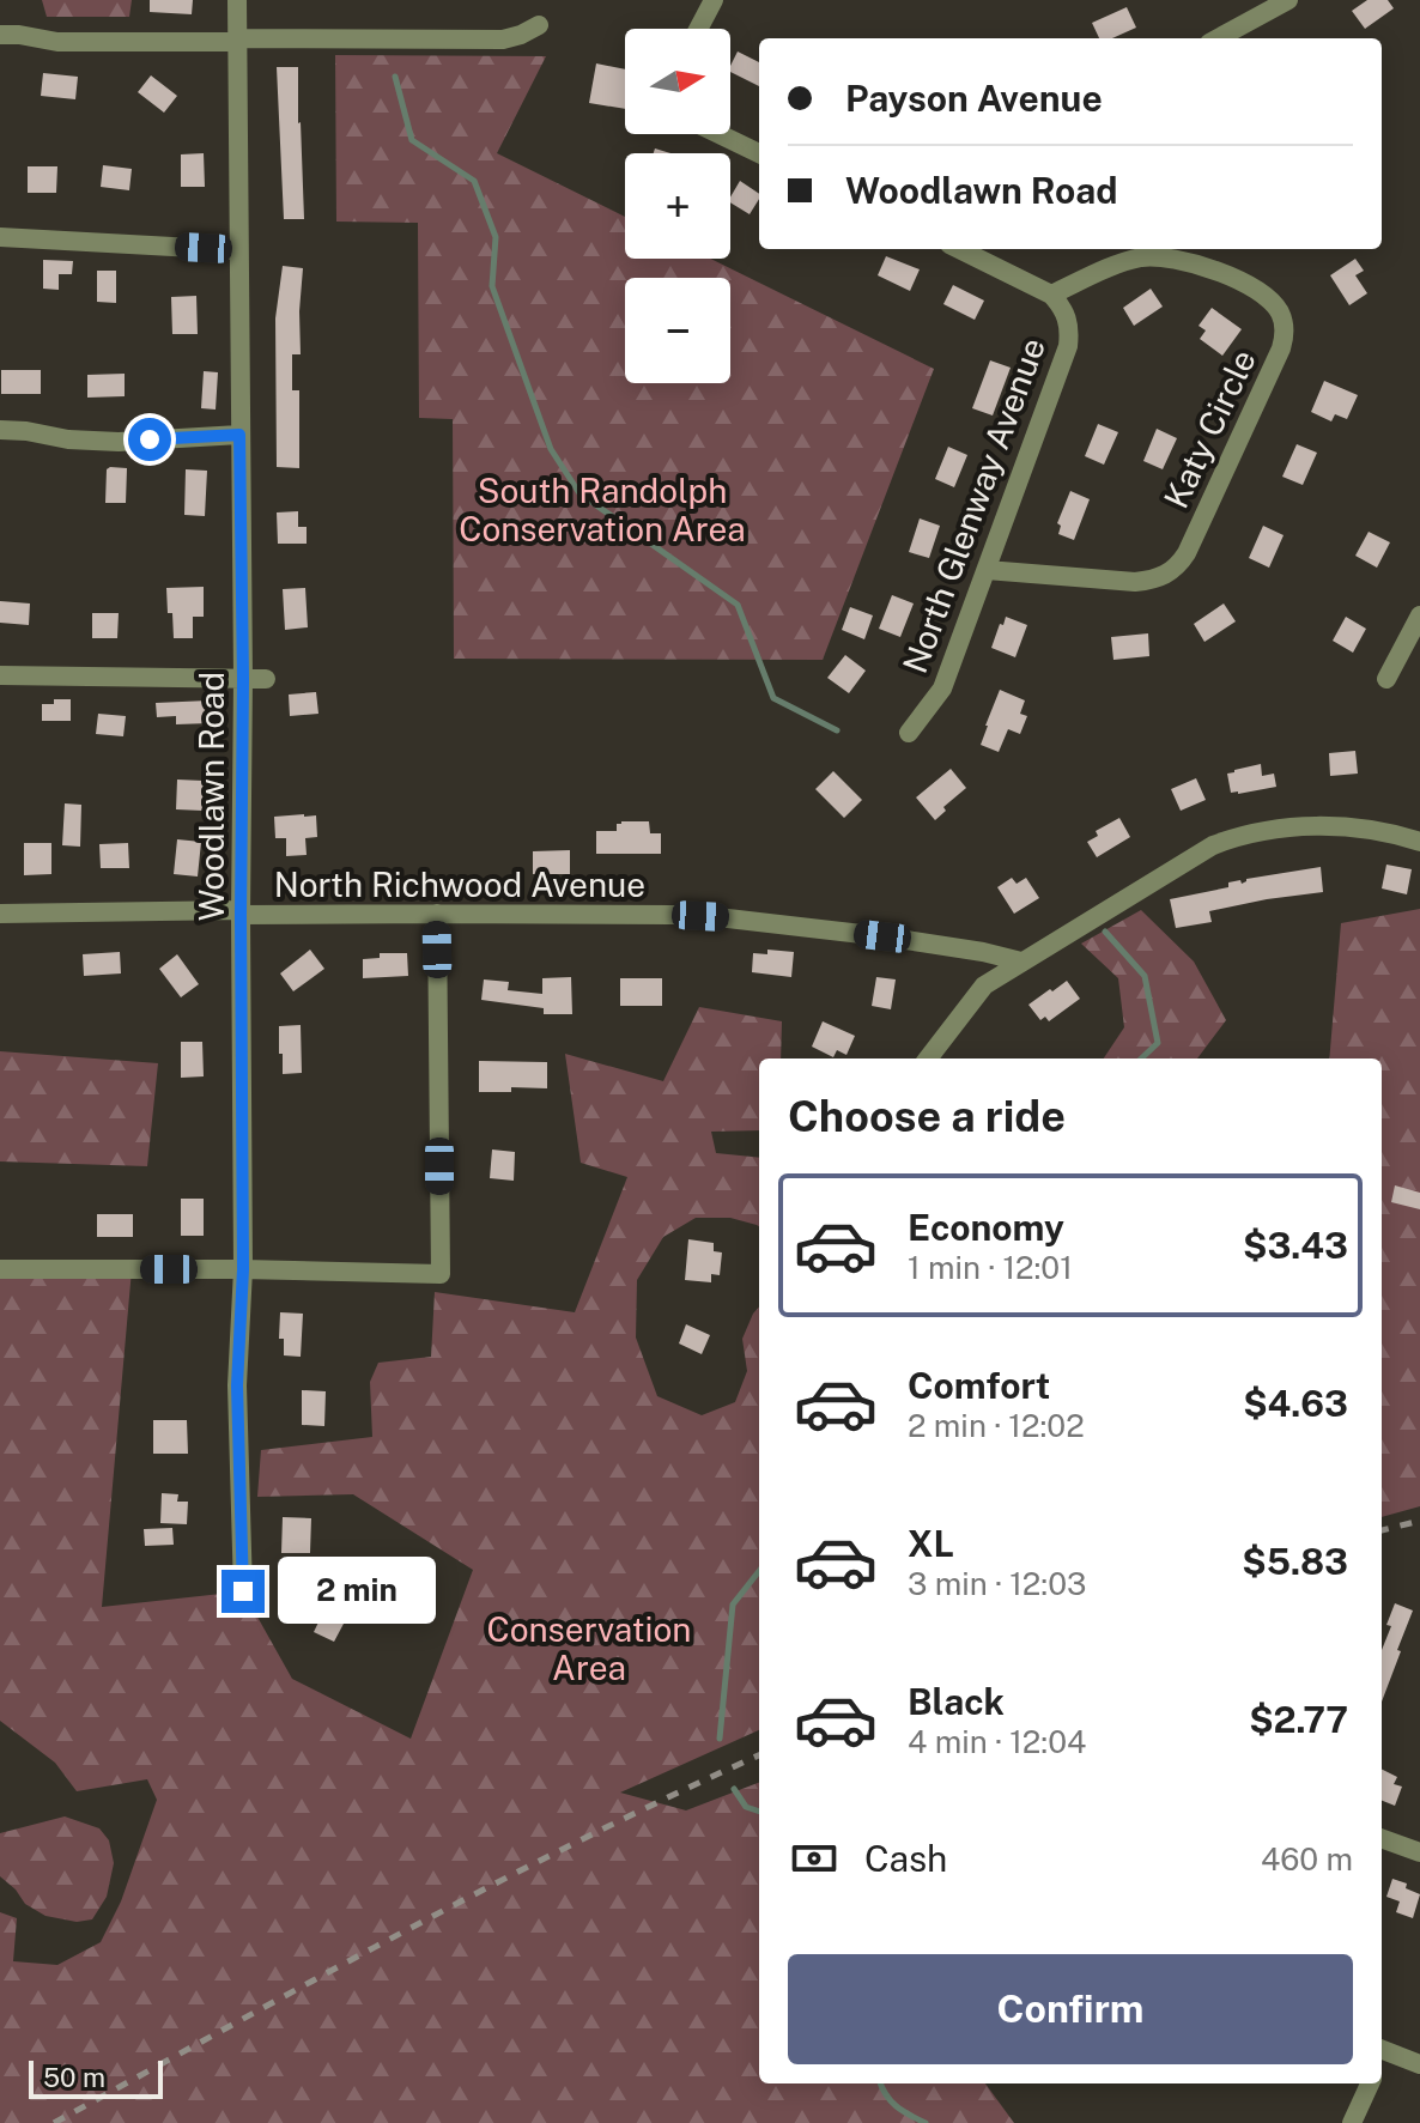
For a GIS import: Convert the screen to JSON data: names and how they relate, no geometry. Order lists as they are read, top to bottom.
{
  "streets": {
    "street": [
      "Katy Circle",
      "North Glenway Avenue",
      "Woodlawn Road",
      "North Richwood Avenue"
    ]
  },
  "crossings": [
    ["Katy Circle", "North Glenway Avenue"],
    ["Woodlawn Road", "North Richwood Avenue"]
  ],
  "parks": ["South Randolph Conservation Area", "Conservation Area"],
  "scale_bar": "50 m",
  "north": "right",
  "page": {
    "map_buttons": ["+", "−"],
    "banner": ["Payson Avenue", "Woodlawn Road"],
    "heading": "Choose a ride",
    "list": [
      {
        "name": "Economy",
        "note": "1 min · 12:01",
        "value": "$3.43"
      },
      {
        "name": "Comfort",
        "note": "2 min · 12:02",
        "value": "$4.63"
      },
      {
        "name": "XL",
        "note": "3 min · 12:03",
        "value": "$5.83"
      },
      {
        "name": "Black",
        "note": "4 min · 12:04",
        "value": "$2.77"
      }
    ],
    "bubble": "2 min",
    "pay": ["Cash", "460 m"],
    "buttons": "Confirm",
    "scale": "50 m"
  }
}
